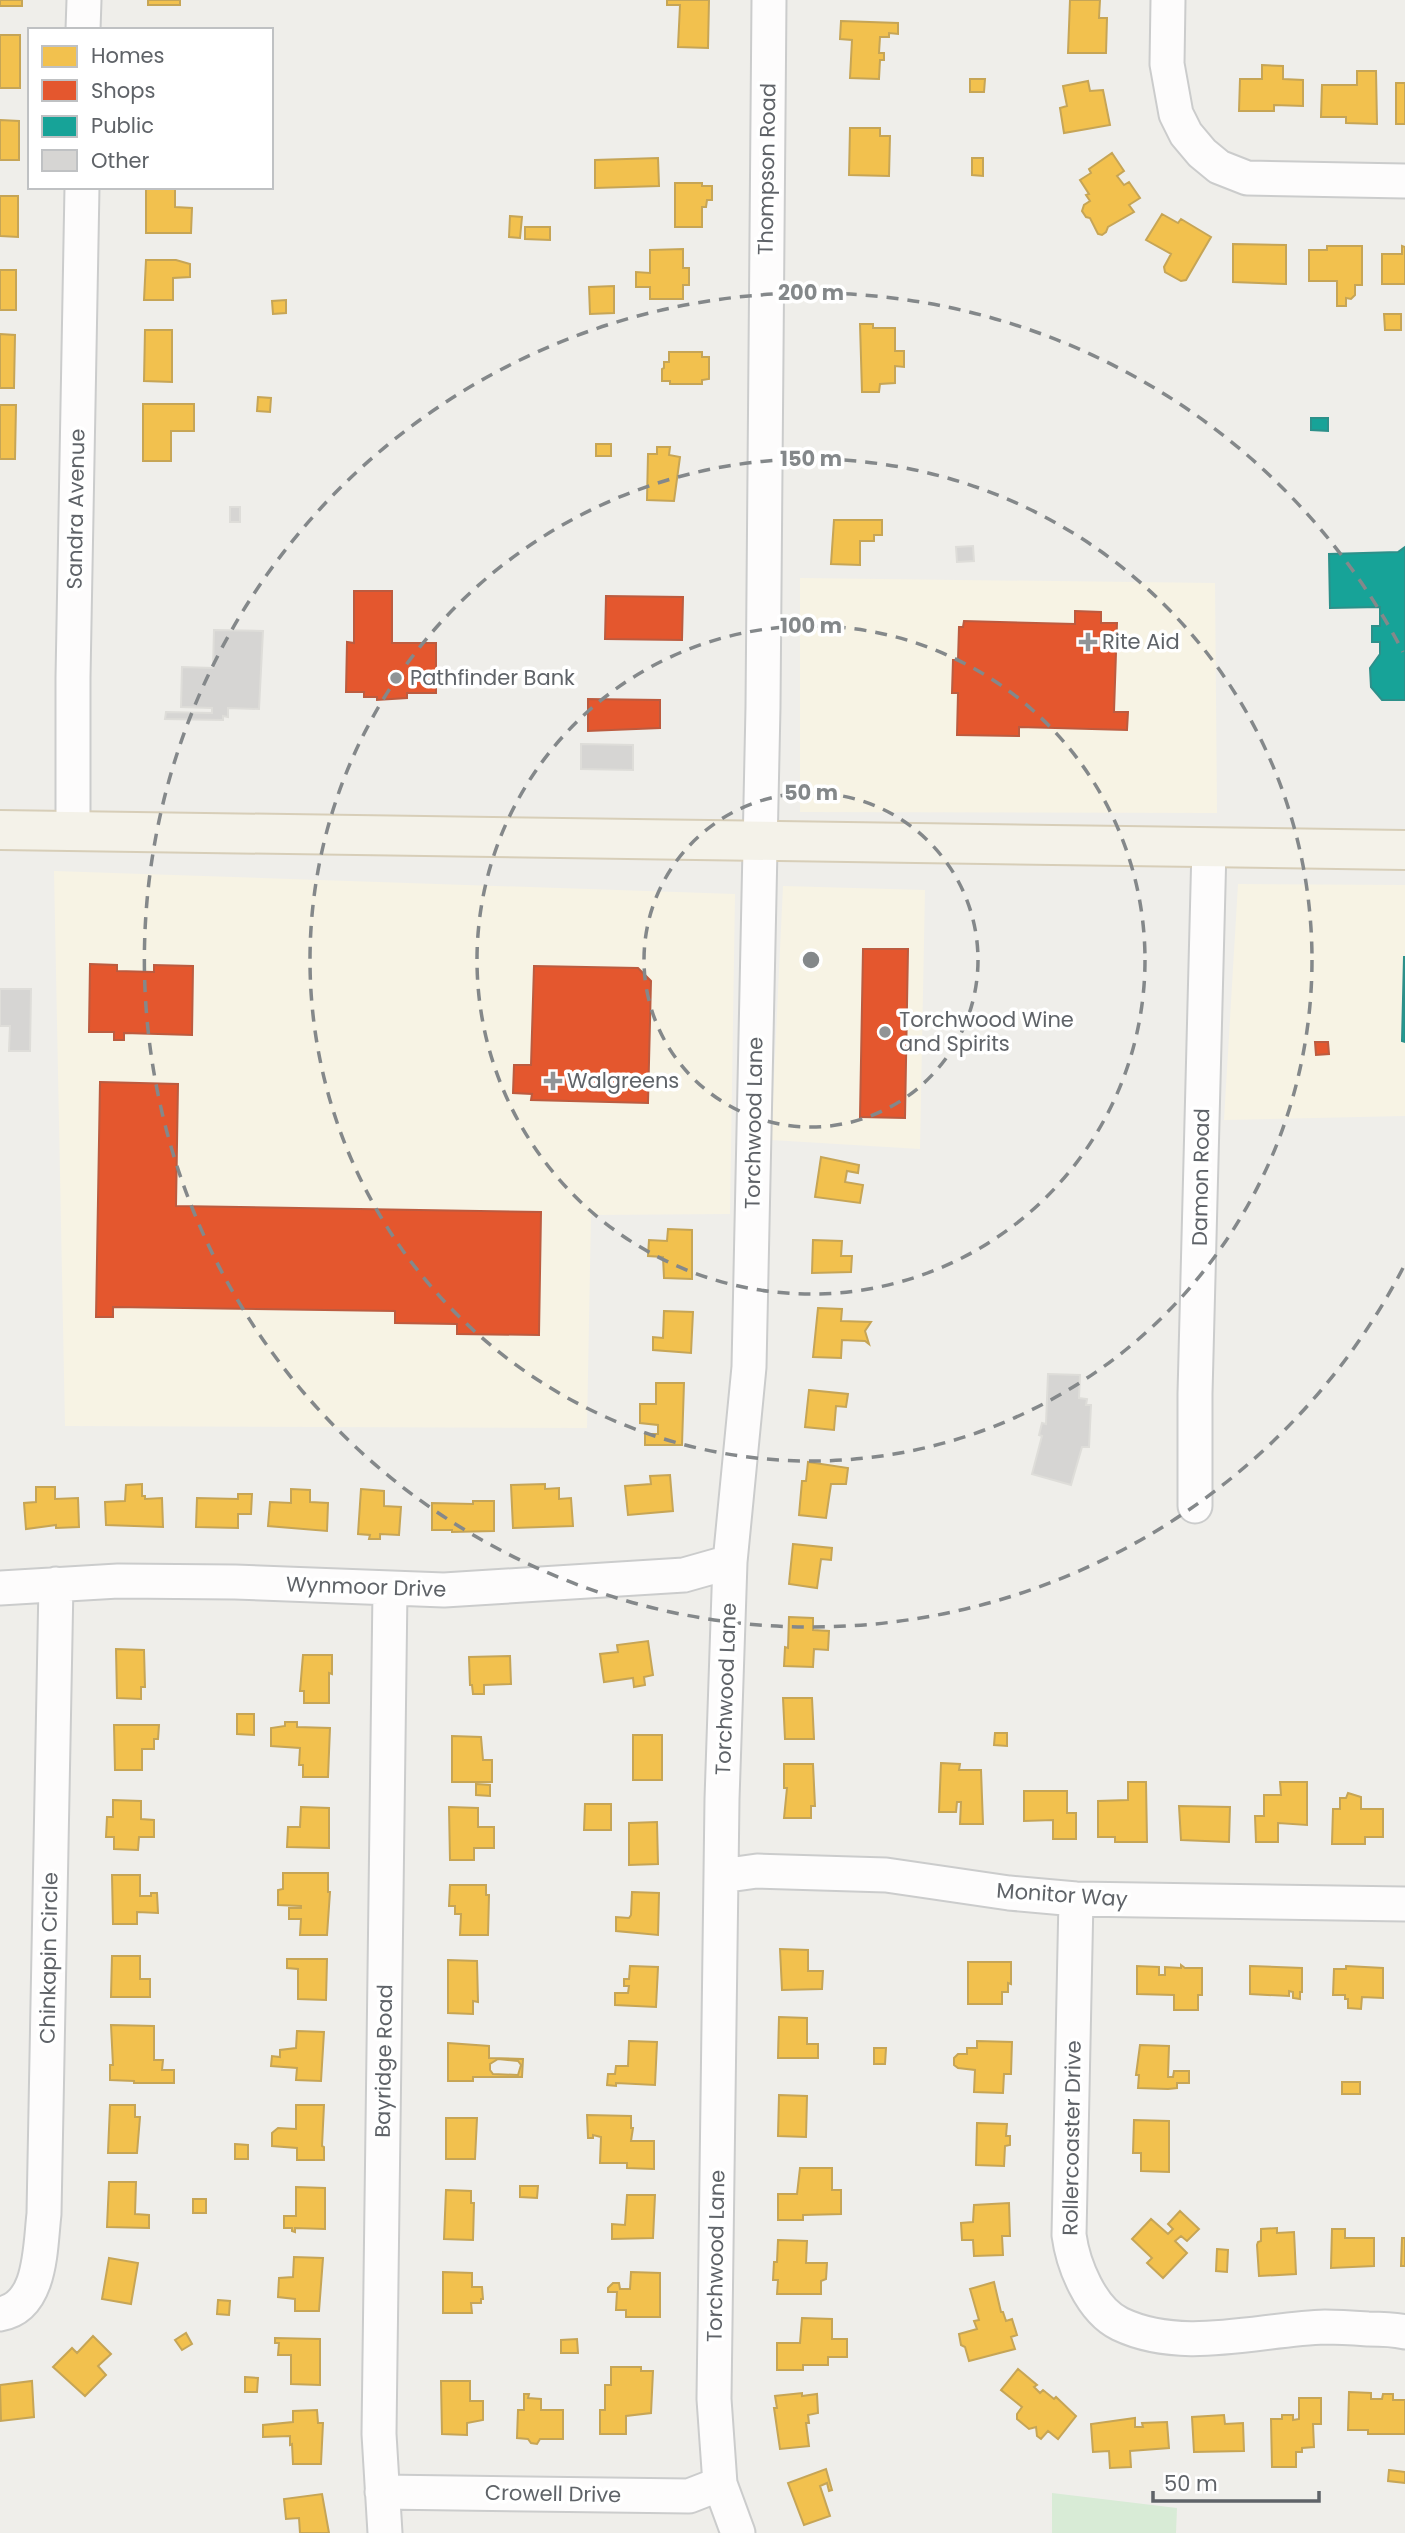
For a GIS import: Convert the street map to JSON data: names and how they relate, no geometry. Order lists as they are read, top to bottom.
{
  "streets": {
    "street": [
      "Thompson Road",
      "Sandra Avenue",
      "Torchwood Lane",
      "Damon Road",
      "Wynmoor Drive",
      "Monitor Way",
      "Chinkapin Circle",
      "Bayridge Road",
      "Rollercoaster Drive",
      "Crowell Drive"
    ]
  },
  "crossings": [
    ["Thompson Road", "Torchwood Lane"],
    ["Torchwood Lane", "Wynmoor Drive"],
    ["Torchwood Lane", "Monitor Way"],
    ["Torchwood Lane", "Crowell Drive"],
    ["Wynmoor Drive", "Chinkapin Circle"],
    ["Wynmoor Drive", "Bayridge Road"],
    ["Monitor Way", "Rollercoaster Drive"],
    ["Bayridge Road", "Crowell Drive"]
  ],
  "places": {
    "health": ["Rite Aid", "Walgreens"],
    "other": ["Pathfinder Bank", "Torchwood Wine and Spirits"]
  },
  "legend": [
    "Homes",
    "Shops",
    "Public",
    "Other"
  ],
  "scale_bar": "50 m",
  "rings": [
    "200 m",
    "150 m",
    "100 m",
    "50 m"
  ]
}
